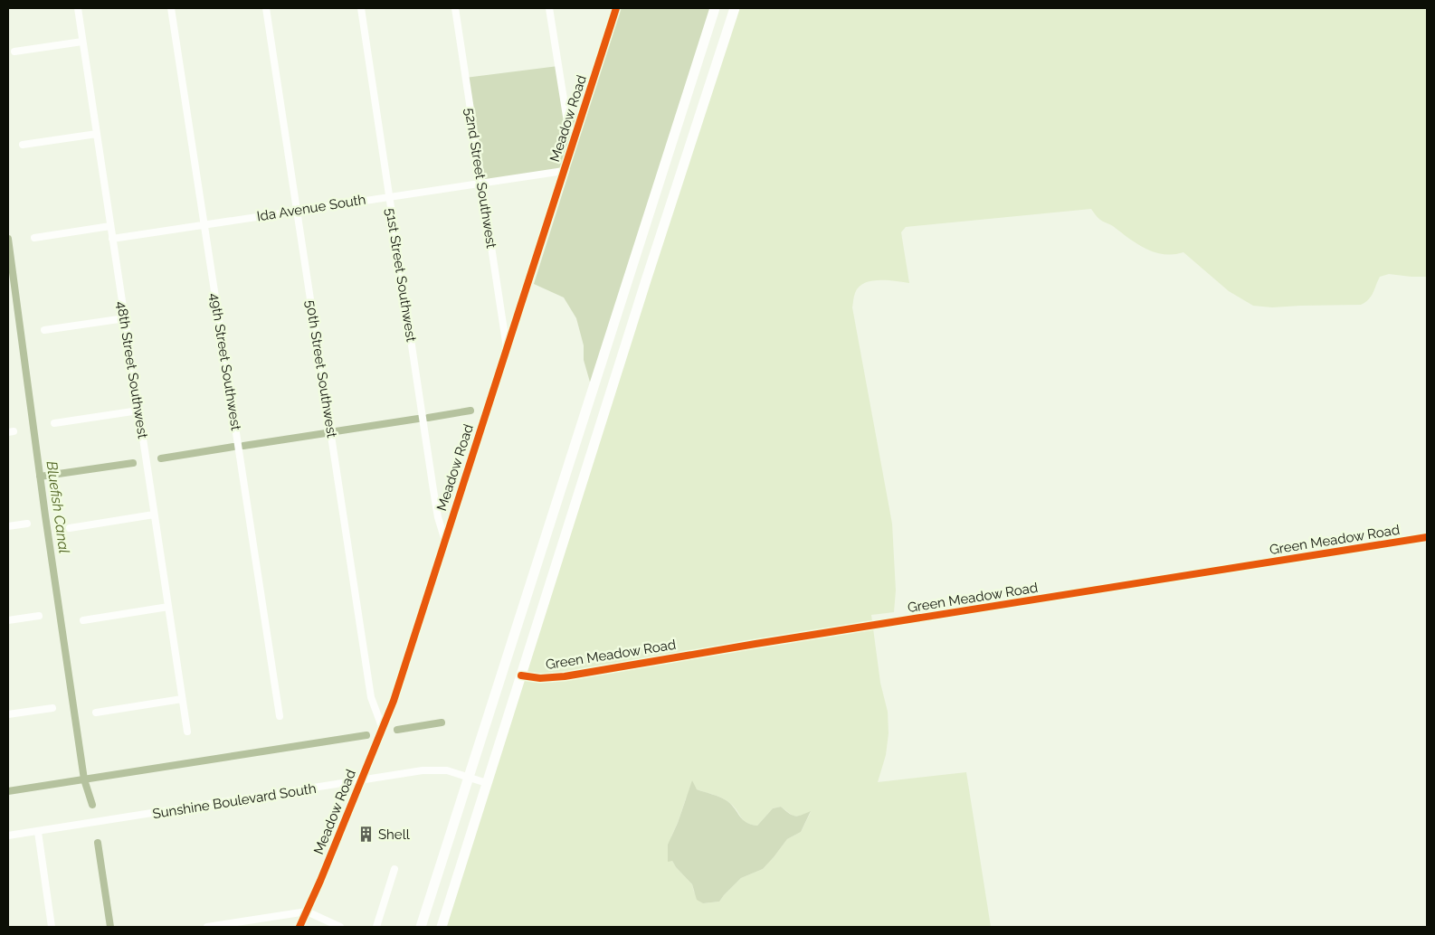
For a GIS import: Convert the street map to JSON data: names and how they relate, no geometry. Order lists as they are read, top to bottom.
{
  "streets": {
    "street": [
      "Meadow Road",
      "52nd Street Southwest",
      "Ida Avenue South",
      "51st Street Southwest",
      "49th Street Southwest",
      "50th Street Southwest",
      "48th Street Southwest",
      "Green Meadow Road",
      "Sunshine Boulevard South"
    ]
  },
  "crossings": [
    ["Meadow Road", "52nd Street Southwest"],
    ["Meadow Road", "Ida Avenue South"],
    ["Meadow Road", "51st Street Southwest"],
    ["Meadow Road", "50th Street Southwest"],
    ["Meadow Road", "Sunshine Boulevard South"],
    ["52nd Street Southwest", "Ida Avenue South"],
    ["Ida Avenue South", "51st Street Southwest"],
    ["Ida Avenue South", "49th Street Southwest"],
    ["Ida Avenue South", "50th Street Southwest"],
    ["Ida Avenue South", "48th Street Southwest"]
  ],
  "water": ["Bluefish Canal"],
  "places": {
    "building": ["Shell"]
  }
}
